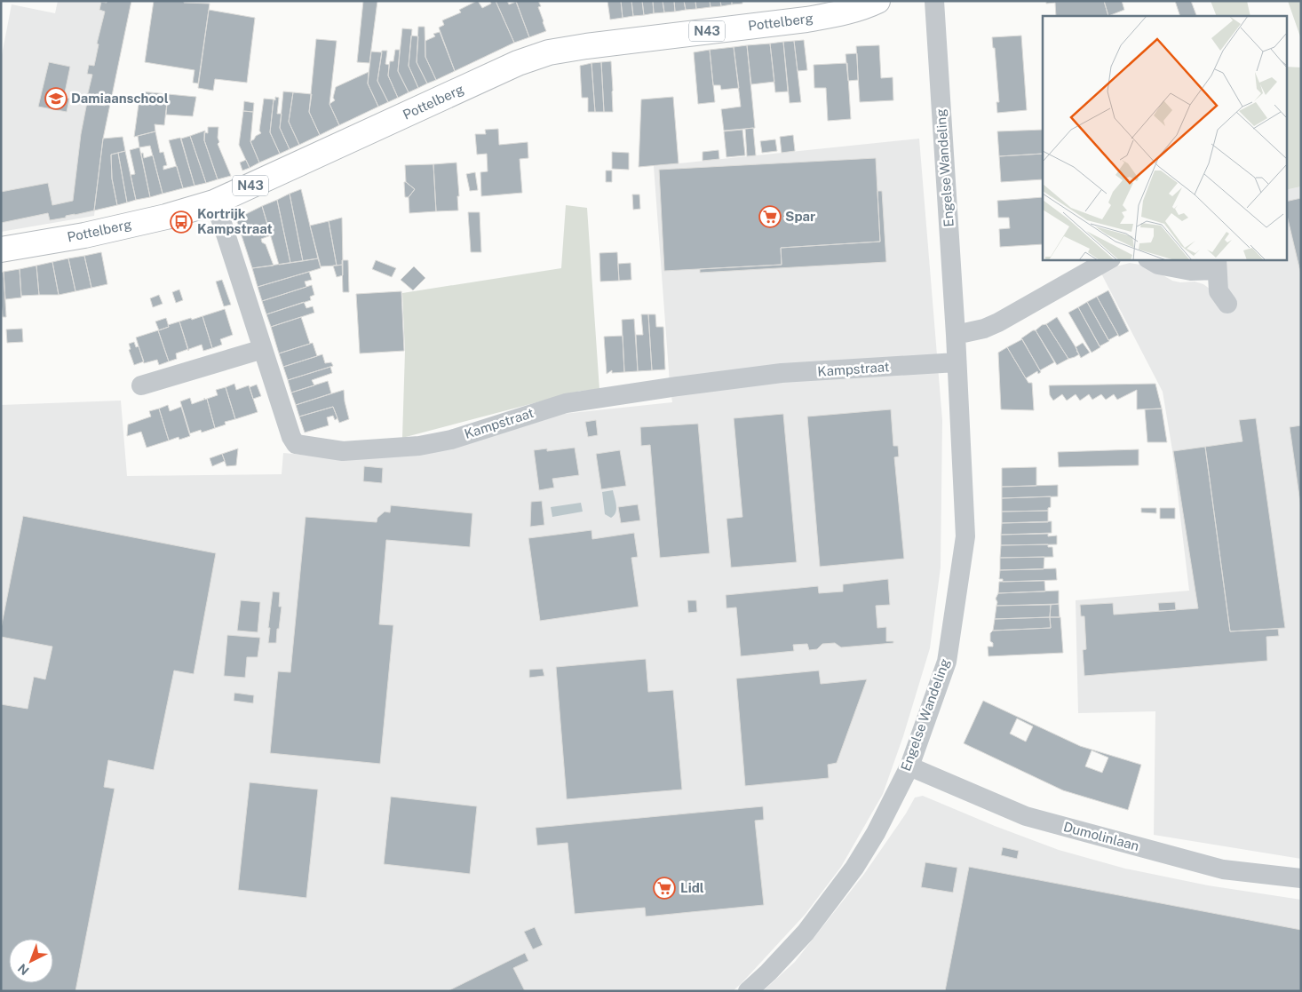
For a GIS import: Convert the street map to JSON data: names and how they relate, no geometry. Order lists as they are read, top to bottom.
{
  "streets": {
    "main road": ["Pottelberg", "N43"],
    "street": ["Engelse Wandeling", "Kampstraat", "Dumolinlaan"]
  },
  "crossings": [
    ["Pottelberg", "Kampstraat"],
    ["Engelse Wandeling", "Kampstraat"],
    ["Engelse Wandeling", "Dumolinlaan"]
  ],
  "places": {
    "school or university": ["Damiaanschool"],
    "supermarket": ["Spar", "Lidl"],
    "bus stop": ["Kortrijk Kampstraat"]
  },
  "north": "bottom left"
}
